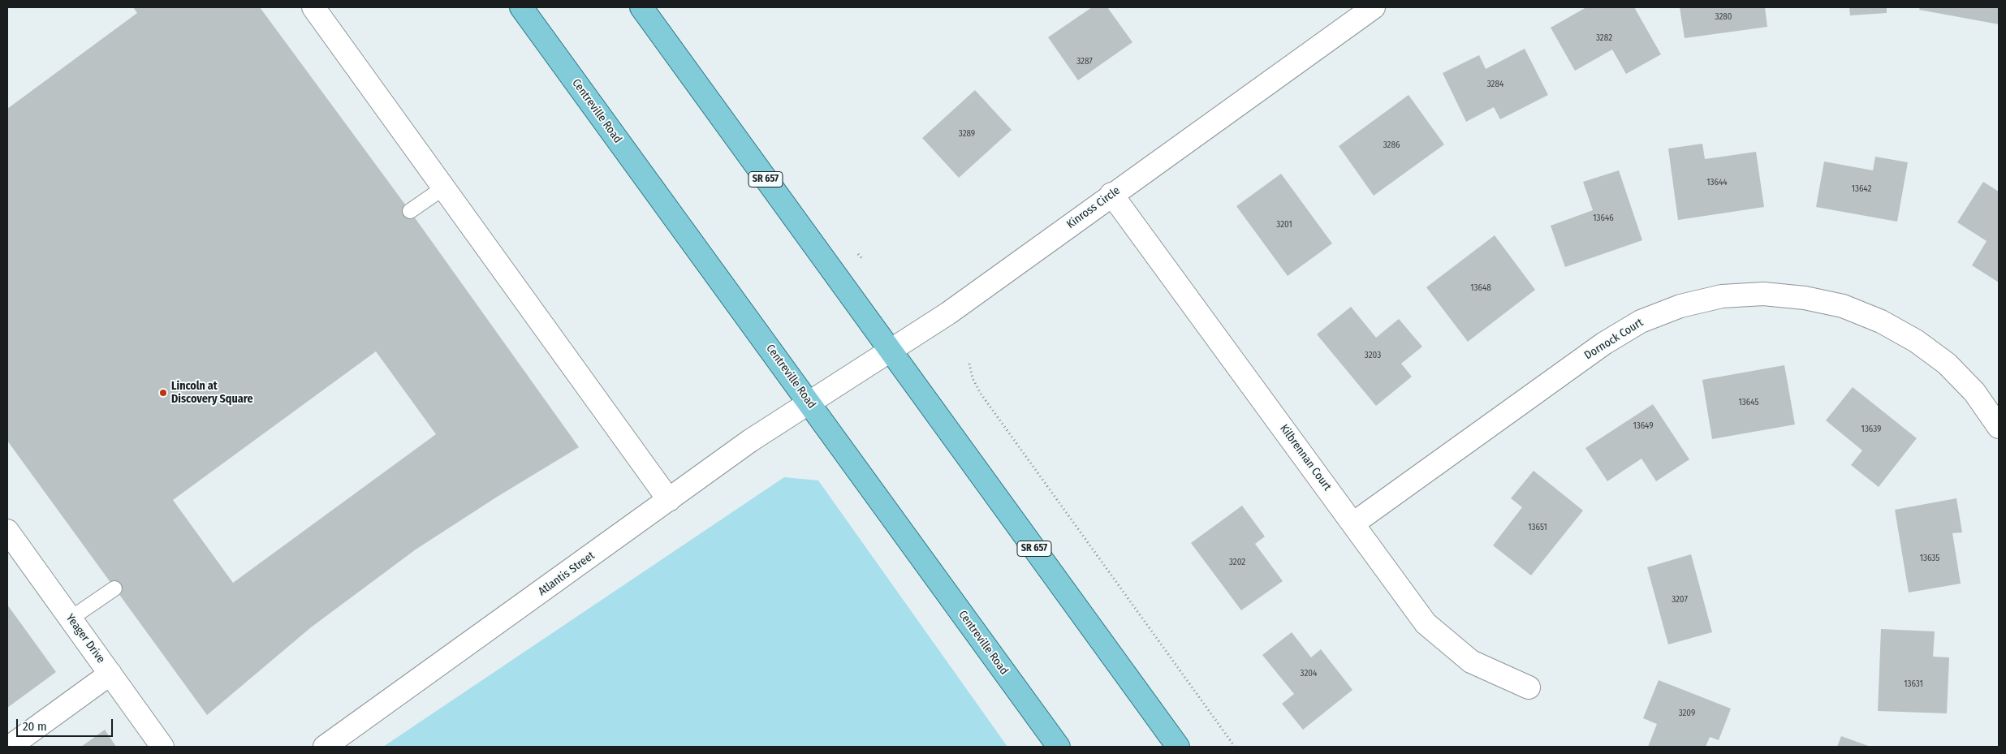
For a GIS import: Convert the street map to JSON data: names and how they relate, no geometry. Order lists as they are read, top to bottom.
{
  "streets": {
    "main road": ["Centreville Road", "SR 657"],
    "street": [
      "Kinross Circle",
      "Dornock Court",
      "Kilbrennan Court",
      "Atlantis Street",
      "Yeager Drive"
    ]
  },
  "crossings": [
    ["Centreville Road", "Kinross Circle"],
    ["Centreville Road", "Atlantis Street"],
    ["SR 657", "Kinross Circle"],
    ["Kinross Circle", "Kilbrennan Court"],
    ["Kinross Circle", "Atlantis Street"],
    ["Dornock Court", "Kilbrennan Court"]
  ],
  "places": ["Lincoln at Discovery Square"],
  "house_numbers": [
    "3280",
    "3282",
    "3287",
    "3284",
    "3289",
    "3286",
    "13644",
    "13642",
    "13646",
    "3201",
    "13648",
    "3203",
    "13645",
    "13649",
    "13639",
    "13651",
    "13635",
    "3202",
    "3207",
    "3204",
    "13631",
    "3209"
  ],
  "scale_bar": "20 m"
}
